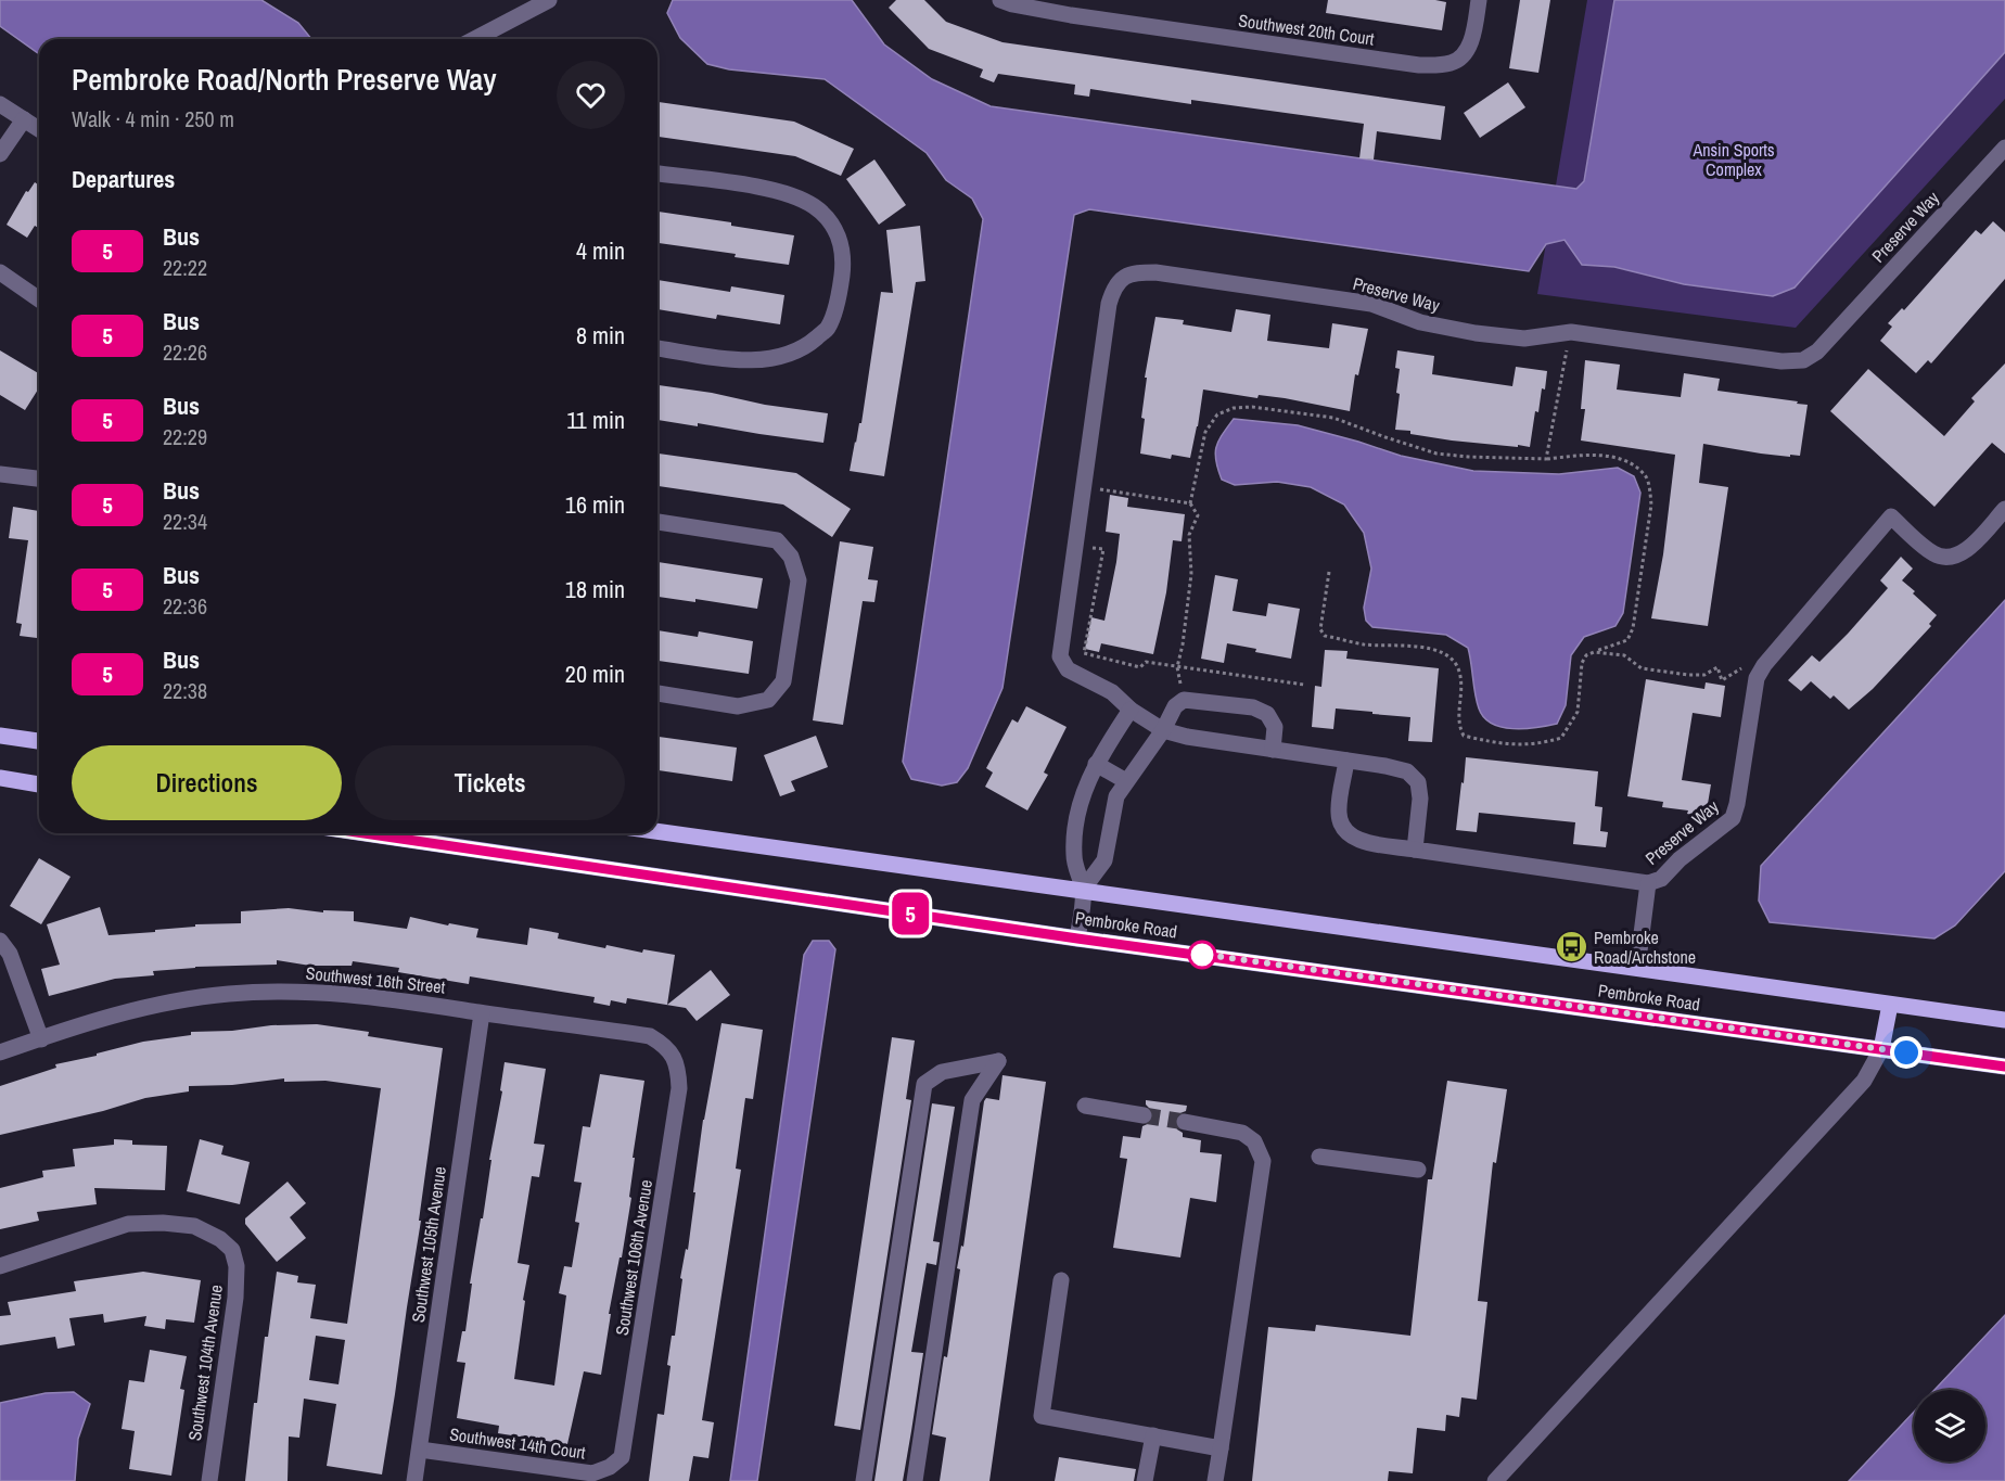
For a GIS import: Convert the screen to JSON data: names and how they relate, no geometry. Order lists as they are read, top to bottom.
{
  "streets": {
    "main road": ["Pembroke Road"],
    "street": [
      "Southwest 20th Court",
      "Preserve Way",
      "Southwest 16th Street",
      "Southwest 105th Avenue",
      "Southwest 106th Avenue",
      "Southwest 104th Avenue",
      "Southwest 14th Court"
    ]
  },
  "crossings": [
    ["Southwest 16th Street", "Southwest 105th Avenue"],
    ["Southwest 16th Street", "Southwest 106th Avenue"],
    ["Southwest 105th Avenue", "Southwest 14th Court"],
    ["Southwest 106th Avenue", "Southwest 14th Court"]
  ],
  "parks": ["Ansin Sports Complex"],
  "places": {
    "bus stop": ["Pembroke Road/Archstone"]
  },
  "lines": ["bus line 5"],
  "page": {
    "on_map": "5",
    "heading": [
      ["Pembroke Road/North Preserve Way", "Walk · 4 min · 250 m"],
      "Departures"
    ],
    "list": [
      {
        "mark": "5",
        "name": "Bus",
        "note": "22:22",
        "value": "4 min"
      },
      {
        "mark": "5",
        "name": "Bus",
        "note": "22:26",
        "value": "8 min"
      },
      {
        "mark": "5",
        "name": "Bus",
        "note": "22:29",
        "value": "11 min"
      },
      {
        "mark": "5",
        "name": "Bus",
        "note": "22:34",
        "value": "16 min"
      },
      {
        "mark": "5",
        "name": "Bus",
        "note": "22:36",
        "value": "18 min"
      },
      {
        "mark": "5",
        "name": "Bus",
        "note": "22:38",
        "value": "20 min"
      }
    ],
    "buttons": ["Directions", "Tickets"]
  }
}
